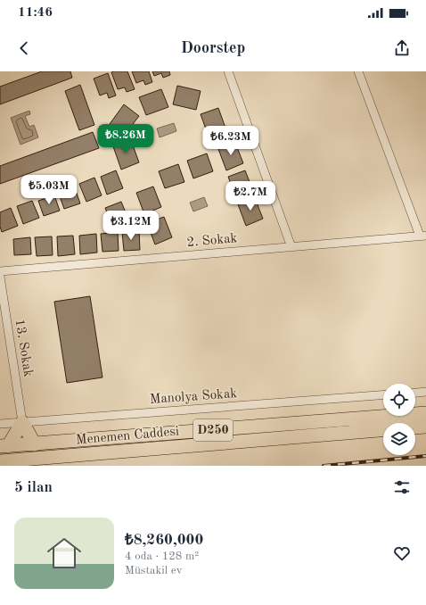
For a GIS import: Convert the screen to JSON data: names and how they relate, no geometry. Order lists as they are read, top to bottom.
{
  "streets": {
    "highway": ["D250", "Menemen Caddesi"],
    "street": ["2. Sokak", "13. Sokak", "Manolya Sokak"]
  },
  "crossings": [
    ["13. Sokak", "Manolya Sokak"]
  ],
  "page": {
    "status": "11:46",
    "header": "Doorstep",
    "price": [
      "₺8.26M",
      "₺6.23M",
      "₺5.03M",
      "₺2.7M",
      "₺3.12M"
    ],
    "heading": "5 ilan",
    "list": [
      {
        "name": "₺8,260,000",
        "note": "4 oda · 128 m² · Müstakil ev"
      }
    ]
  }
}
